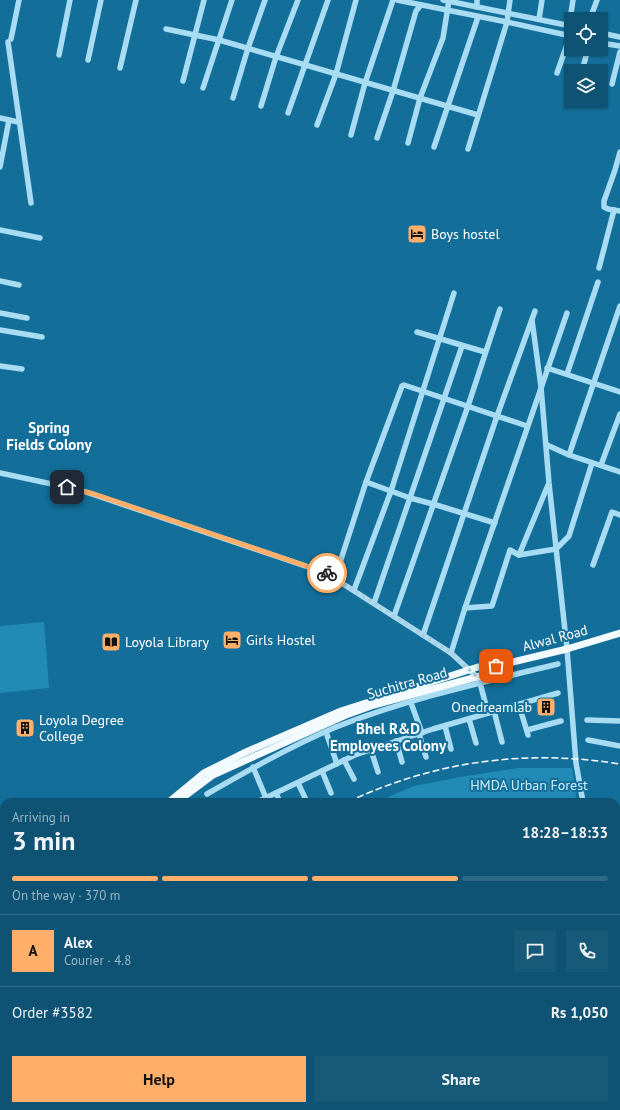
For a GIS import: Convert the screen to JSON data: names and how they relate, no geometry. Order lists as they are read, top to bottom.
{
  "streets": {
    "main road": ["Alwal Road", "Suchitra Road"]
  },
  "crossings": [
    ["Alwal Road", "Suchitra Road"]
  ],
  "districts": ["Spring Fields Colony", "Bhel R&D Employees Colony"],
  "parks": ["HMDA Urban Forest"],
  "places": {
    "hotel": ["Boys hostel", "Girls Hostel"],
    "library": ["Loyola Library"],
    "building": ["Onedreamlab", "Loyola Degree College"]
  },
  "page": {
    "heading": ["3 min", "Arriving in", "18:28–18:33"],
    "panel": [
      "Alex",
      "Courier · 4.8",
      "Order #3582",
      "Rs 1,050"
    ],
    "bar": "On the way · 370 m",
    "round": "A",
    "buttons": ["Help", "Share"]
  }
}
